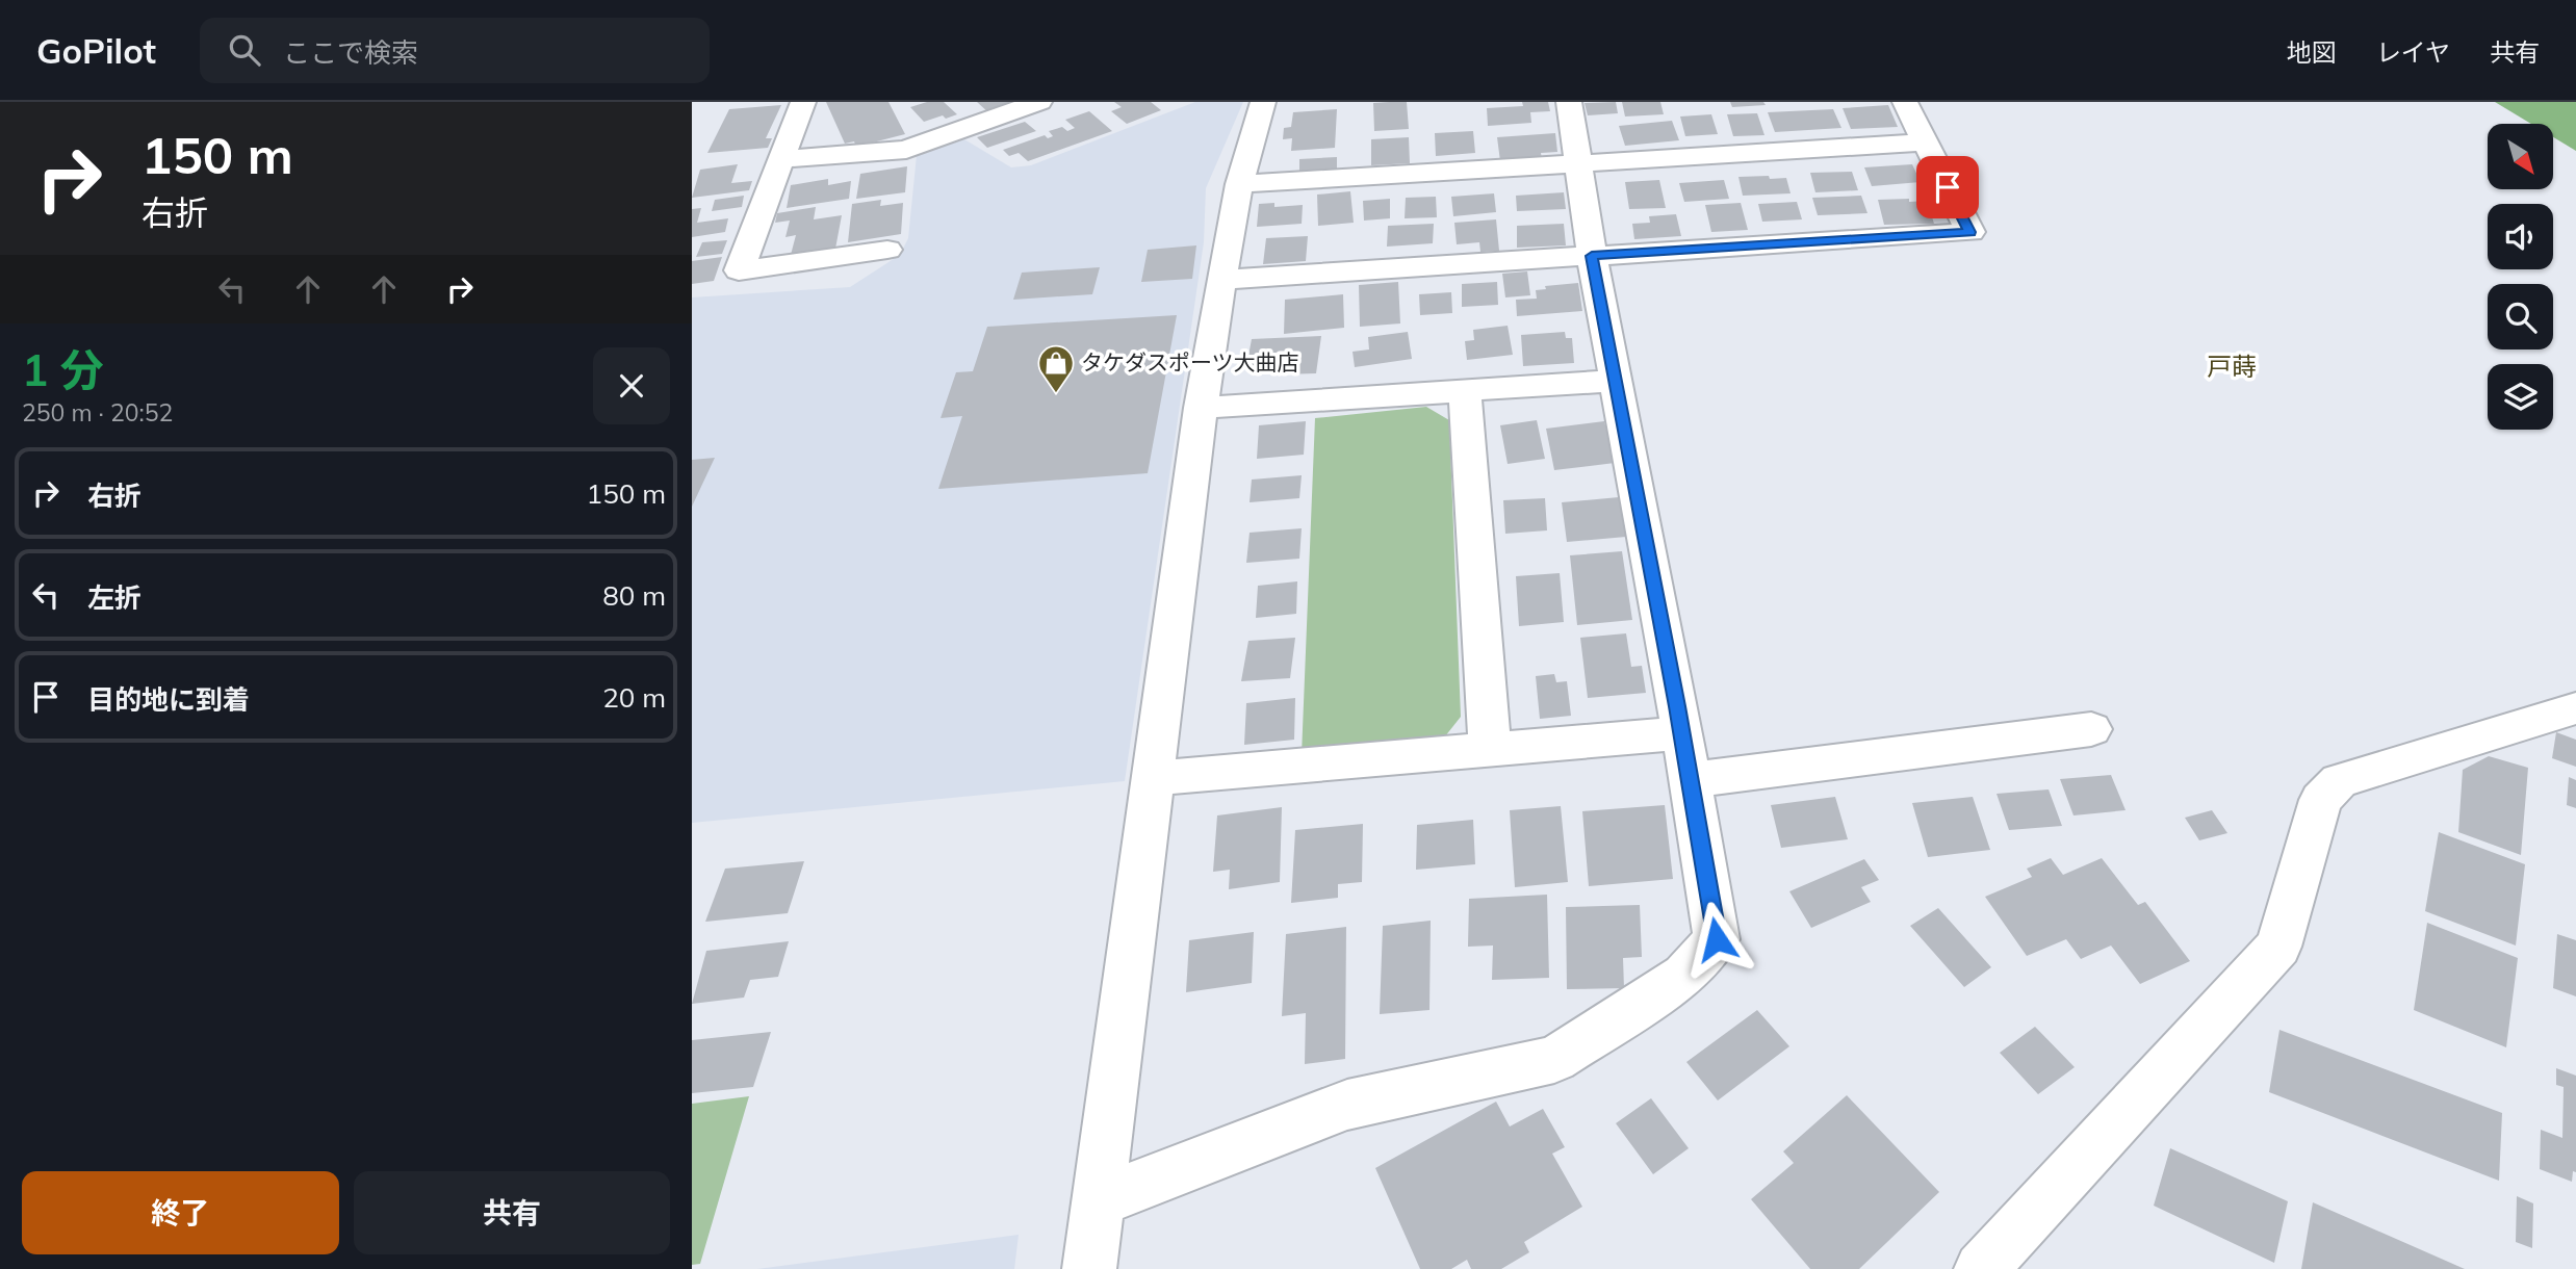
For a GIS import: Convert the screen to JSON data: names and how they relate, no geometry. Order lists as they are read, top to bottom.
{
  "districts": ["戸蒔"],
  "places": {
    "shop": ["タケダスポーツ大曲店"]
  },
  "north": "bottom right",
  "page": {
    "header": "GoPilot",
    "search": "ここで検索",
    "nav": ["地図", "レイヤ", "共有"],
    "turn": ["150 m", "右折"],
    "heading": ["1 分", "250 m · 20:52"],
    "list": [
      {
        "name": "右折",
        "value": "150 m"
      },
      {
        "name": "左折",
        "value": "80 m"
      },
      {
        "name": "目的地に到着",
        "value": "20 m"
      }
    ],
    "buttons": ["終了", "共有"]
  }
}
